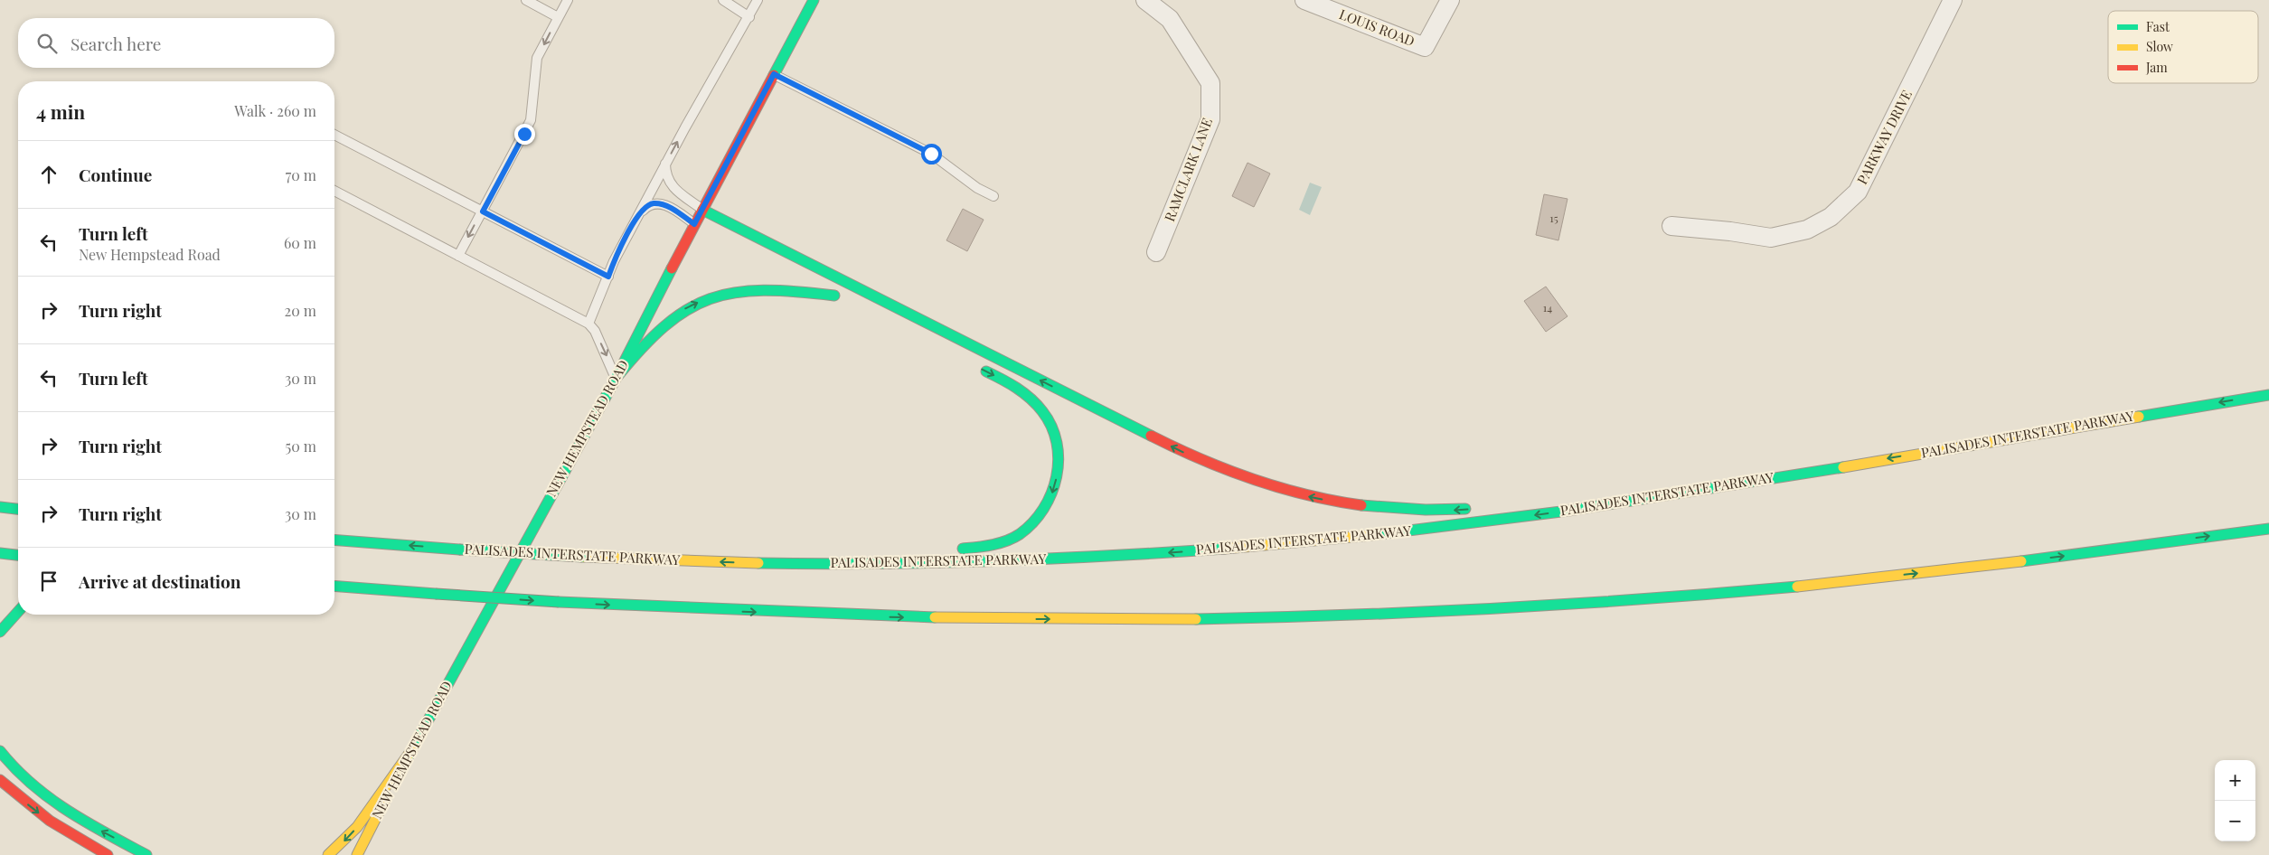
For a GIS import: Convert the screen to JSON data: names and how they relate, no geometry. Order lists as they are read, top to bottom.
{
  "streets": {
    "main road": ["NEW HEMPSTEAD ROAD", "PALISADES INTERSTATE PARKWAY"],
    "street": ["LOUIS ROAD", "PARKWAY DRIVE", "RAMCLARK LANE"]
  },
  "house_numbers": ["15", "14"],
  "legend": ["Fast", "Slow", "Jam"],
  "page": {
    "search": "Search here",
    "heading": ["4 min", "Walk · 260 m"],
    "list": [
      ["Continue", "70 m"],
      ["Turn left", "New Hempstead Road", "60 m"],
      ["Turn right", "20 m"],
      ["Turn left", "30 m"],
      ["Turn right", "50 m"],
      ["Turn right", "30 m"],
      "Arrive at destination"
    ],
    "map_buttons": ["+", "−"]
  }
}
